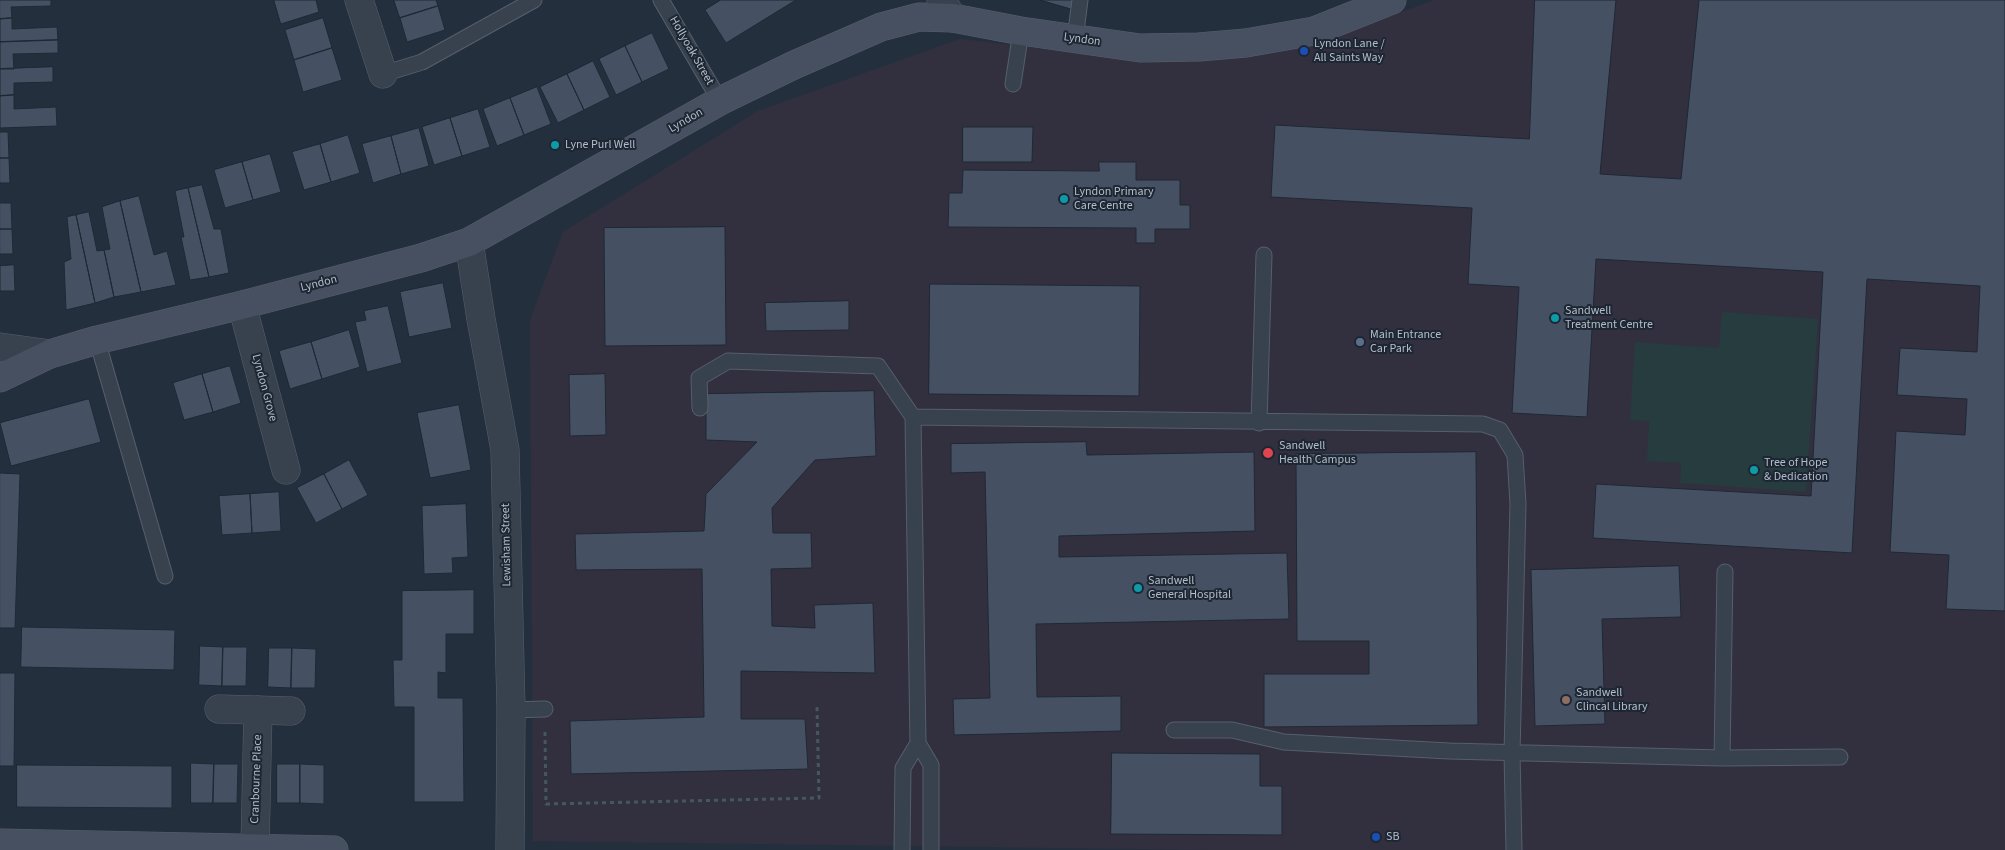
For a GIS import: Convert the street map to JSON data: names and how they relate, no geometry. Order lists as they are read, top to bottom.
{
  "streets": {
    "street": [
      "Lyndon",
      "Lyndon Grove",
      "Lewisham Street",
      "Cranbourne Place"
    ],
    "lane": ["Hollyoak Street"]
  },
  "crossings": [
    ["Lyndon", "Hollyoak Street"],
    ["Lyndon", "Lyndon Grove"],
    ["Lyndon", "Lewisham Street"]
  ],
  "places": [
    "Lyndon Lane / All Saints Way",
    "Lyne Purl Well",
    "Lyndon Primary Care Centre",
    "Sandwell Treatment Centre",
    "Main Entrance Car Park",
    "Sandwell Health Campus",
    "Tree of Hope & Dedication",
    "Sandwell General Hospital",
    "Sandwell Clincal Library",
    "SB"
  ]
}
